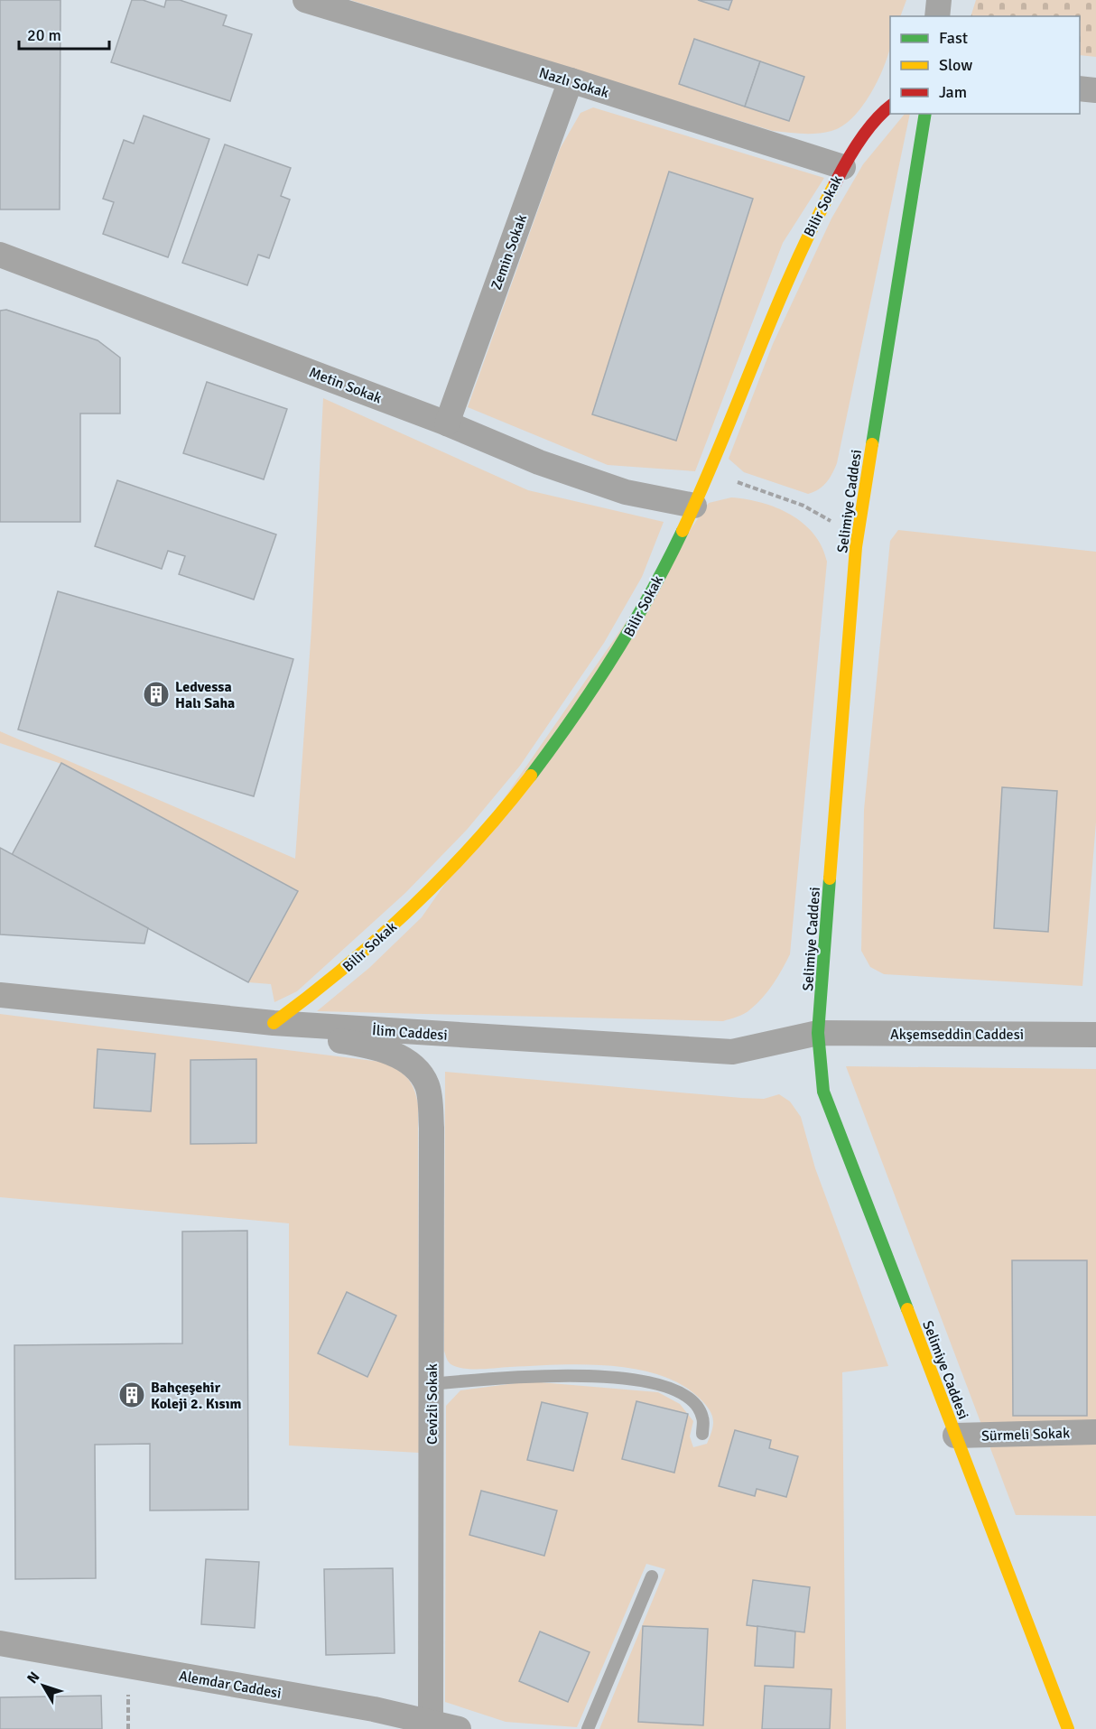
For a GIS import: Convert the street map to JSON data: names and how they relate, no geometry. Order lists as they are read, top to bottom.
{
  "streets": {
    "street": [
      "Nazlı Sokak",
      "Bilir Sokak",
      "Zemin Sokak",
      "Metin Sokak",
      "Selimiye Caddesi",
      "İlim Caddesi",
      "Akşemseddin Caddesi",
      "Cevizli Sokak",
      "Sürmeli Sokak",
      "Alemdar Caddesi"
    ]
  },
  "crossings": [
    ["Nazlı Sokak", "Bilir Sokak"],
    ["Nazlı Sokak", "Zemin Sokak"],
    ["Bilir Sokak", "Metin Sokak"],
    ["Bilir Sokak", "İlim Caddesi"],
    ["Bilir Sokak", "Cevizli Sokak"],
    ["Zemin Sokak", "Metin Sokak"],
    ["Selimiye Caddesi", "İlim Caddesi"],
    ["Selimiye Caddesi", "Akşemseddin Caddesi"],
    ["Selimiye Caddesi", "Sürmeli Sokak"],
    ["İlim Caddesi", "Akşemseddin Caddesi"],
    ["İlim Caddesi", "Cevizli Sokak"],
    ["Cevizli Sokak", "Alemdar Caddesi"]
  ],
  "places": {
    "building": ["Ledvessa Halı Saha", "Bahçeşehir Koleji 2. Kısım"]
  },
  "legend": ["Fast", "Slow", "Jam"],
  "scale_bar": "20 m",
  "north": "top left"
}
